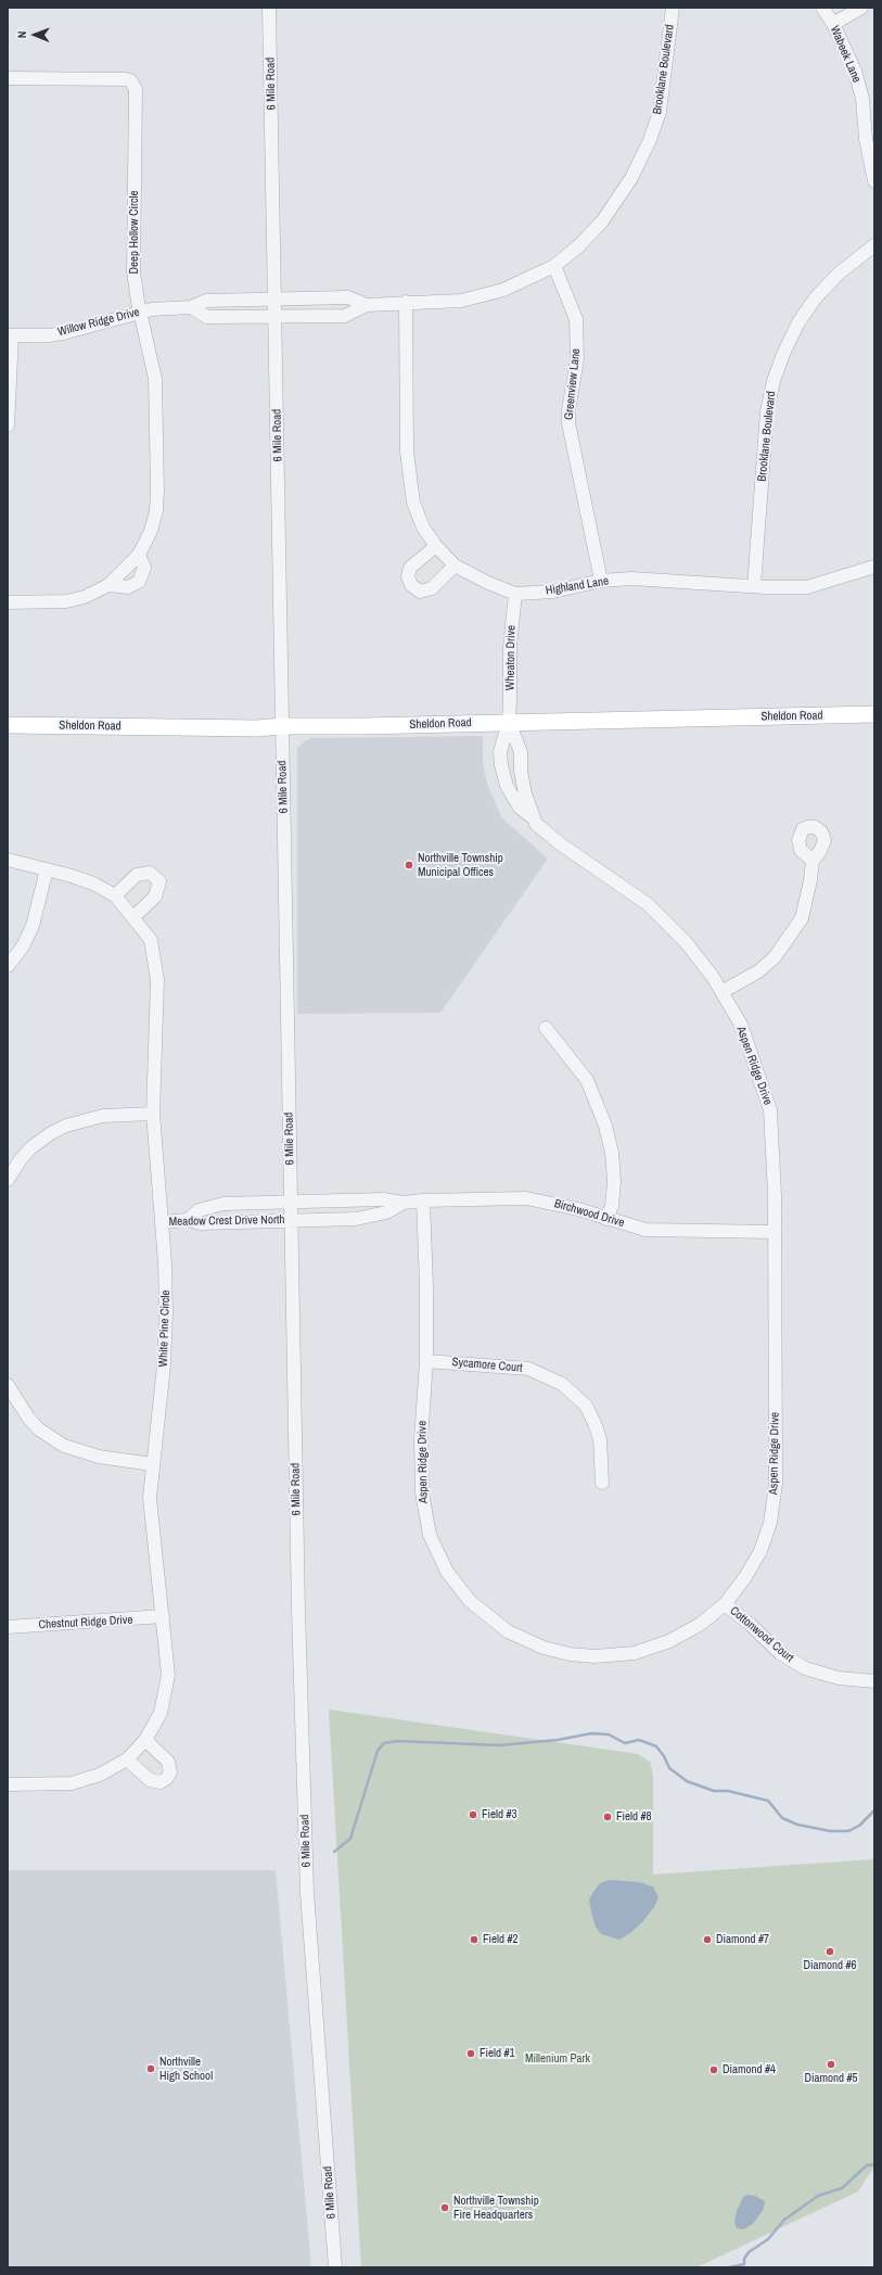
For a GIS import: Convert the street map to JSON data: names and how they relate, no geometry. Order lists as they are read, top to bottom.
{
  "streets": {
    "main road": ["Sheldon Road"],
    "street": [
      "Wabeek Lane",
      "Brooklane Boulevard",
      "6 Mile Road",
      "Deep Hollow Circle",
      "Willow Ridge Drive",
      "Greenview Lane",
      "Highland Lane",
      "Wheaton Drive",
      "Aspen Ridge Drive",
      "Birchwood Drive",
      "Meadow Crest Drive North",
      "White Pine Circle",
      "Sycamore Court",
      "Chestnut Ridge Drive",
      "Cottonwood Court"
    ]
  },
  "crossings": [
    ["Brooklane Boulevard", "6 Mile Road"],
    ["Brooklane Boulevard", "Willow Ridge Drive"],
    ["Brooklane Boulevard", "Greenview Lane"],
    ["Brooklane Boulevard", "Highland Lane"],
    ["6 Mile Road", "Willow Ridge Drive"],
    ["6 Mile Road", "Sheldon Road"],
    ["6 Mile Road", "Birchwood Drive"],
    ["6 Mile Road", "Meadow Crest Drive North"],
    ["Deep Hollow Circle", "Willow Ridge Drive"],
    ["Greenview Lane", "Highland Lane"],
    ["Highland Lane", "Wheaton Drive"],
    ["Wheaton Drive", "Sheldon Road"],
    ["Wheaton Drive", "Aspen Ridge Drive"],
    ["Sheldon Road", "Aspen Ridge Drive"],
    ["Aspen Ridge Drive", "Birchwood Drive"],
    ["Aspen Ridge Drive", "Sycamore Court"],
    ["Aspen Ridge Drive", "Cottonwood Court"],
    ["Birchwood Drive", "Meadow Crest Drive North"],
    ["Meadow Crest Drive North", "White Pine Circle"],
    ["White Pine Circle", "Chestnut Ridge Drive"]
  ],
  "parks": ["Millenium Park"],
  "places": [
    "Northville Township Municipal Offices",
    "Field #3",
    "Field #8",
    "Field #2",
    "Diamond #7",
    "Diamond #6",
    "Field #1",
    "Diamond #5",
    "Northville High School",
    "Diamond #4",
    "Northville Township Fire Headquarters"
  ],
  "north": "left"
}
